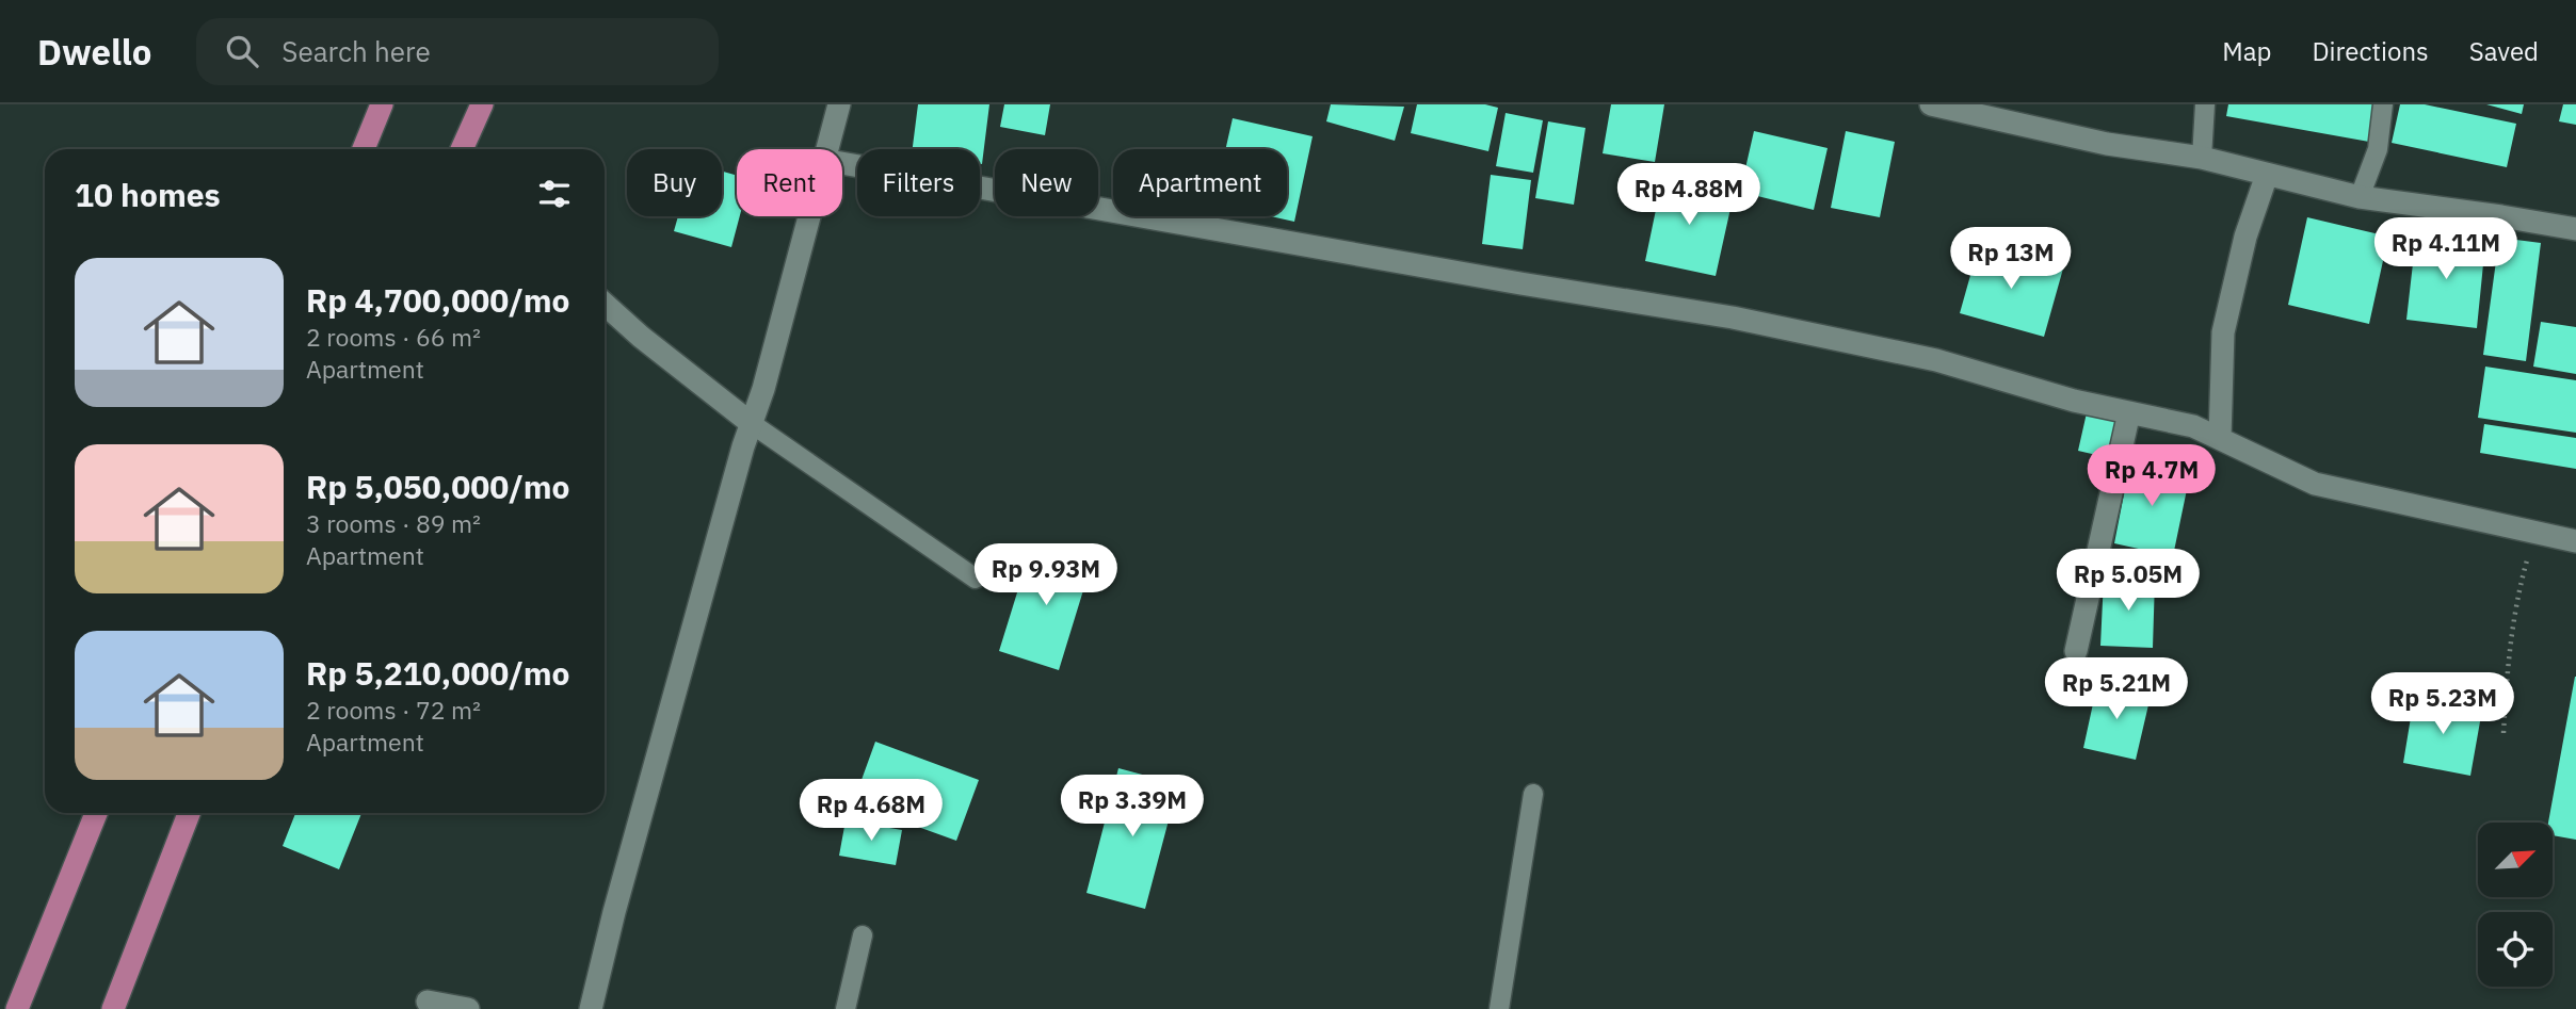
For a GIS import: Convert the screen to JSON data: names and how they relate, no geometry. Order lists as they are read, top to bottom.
{
  "north": "top right",
  "page": {
    "header": "Dwello",
    "search": "Search here",
    "nav": ["Map", "Directions", "Saved"],
    "chip": [
      "Buy",
      "Rent",
      "Filters",
      "New",
      "Apartment"
    ],
    "heading": "10 homes",
    "price": [
      "Rp 4.88M",
      "Rp 4.11M",
      "Rp 13M",
      "Rp 4.7M",
      "Rp 9.93M",
      "Rp 5.05M",
      "Rp 5.21M",
      "Rp 5.23M",
      "Rp 3.39M",
      "Rp 4.68M"
    ],
    "list": [
      {
        "name": "Rp 4,700,000/mo",
        "note": "2 rooms · 66 m² · Apartment"
      },
      {
        "name": "Rp 5,050,000/mo",
        "note": "3 rooms · 89 m² · Apartment"
      },
      {
        "name": "Rp 5,210,000/mo",
        "note": "2 rooms · 72 m² · Apartment"
      }
    ]
  }
}
